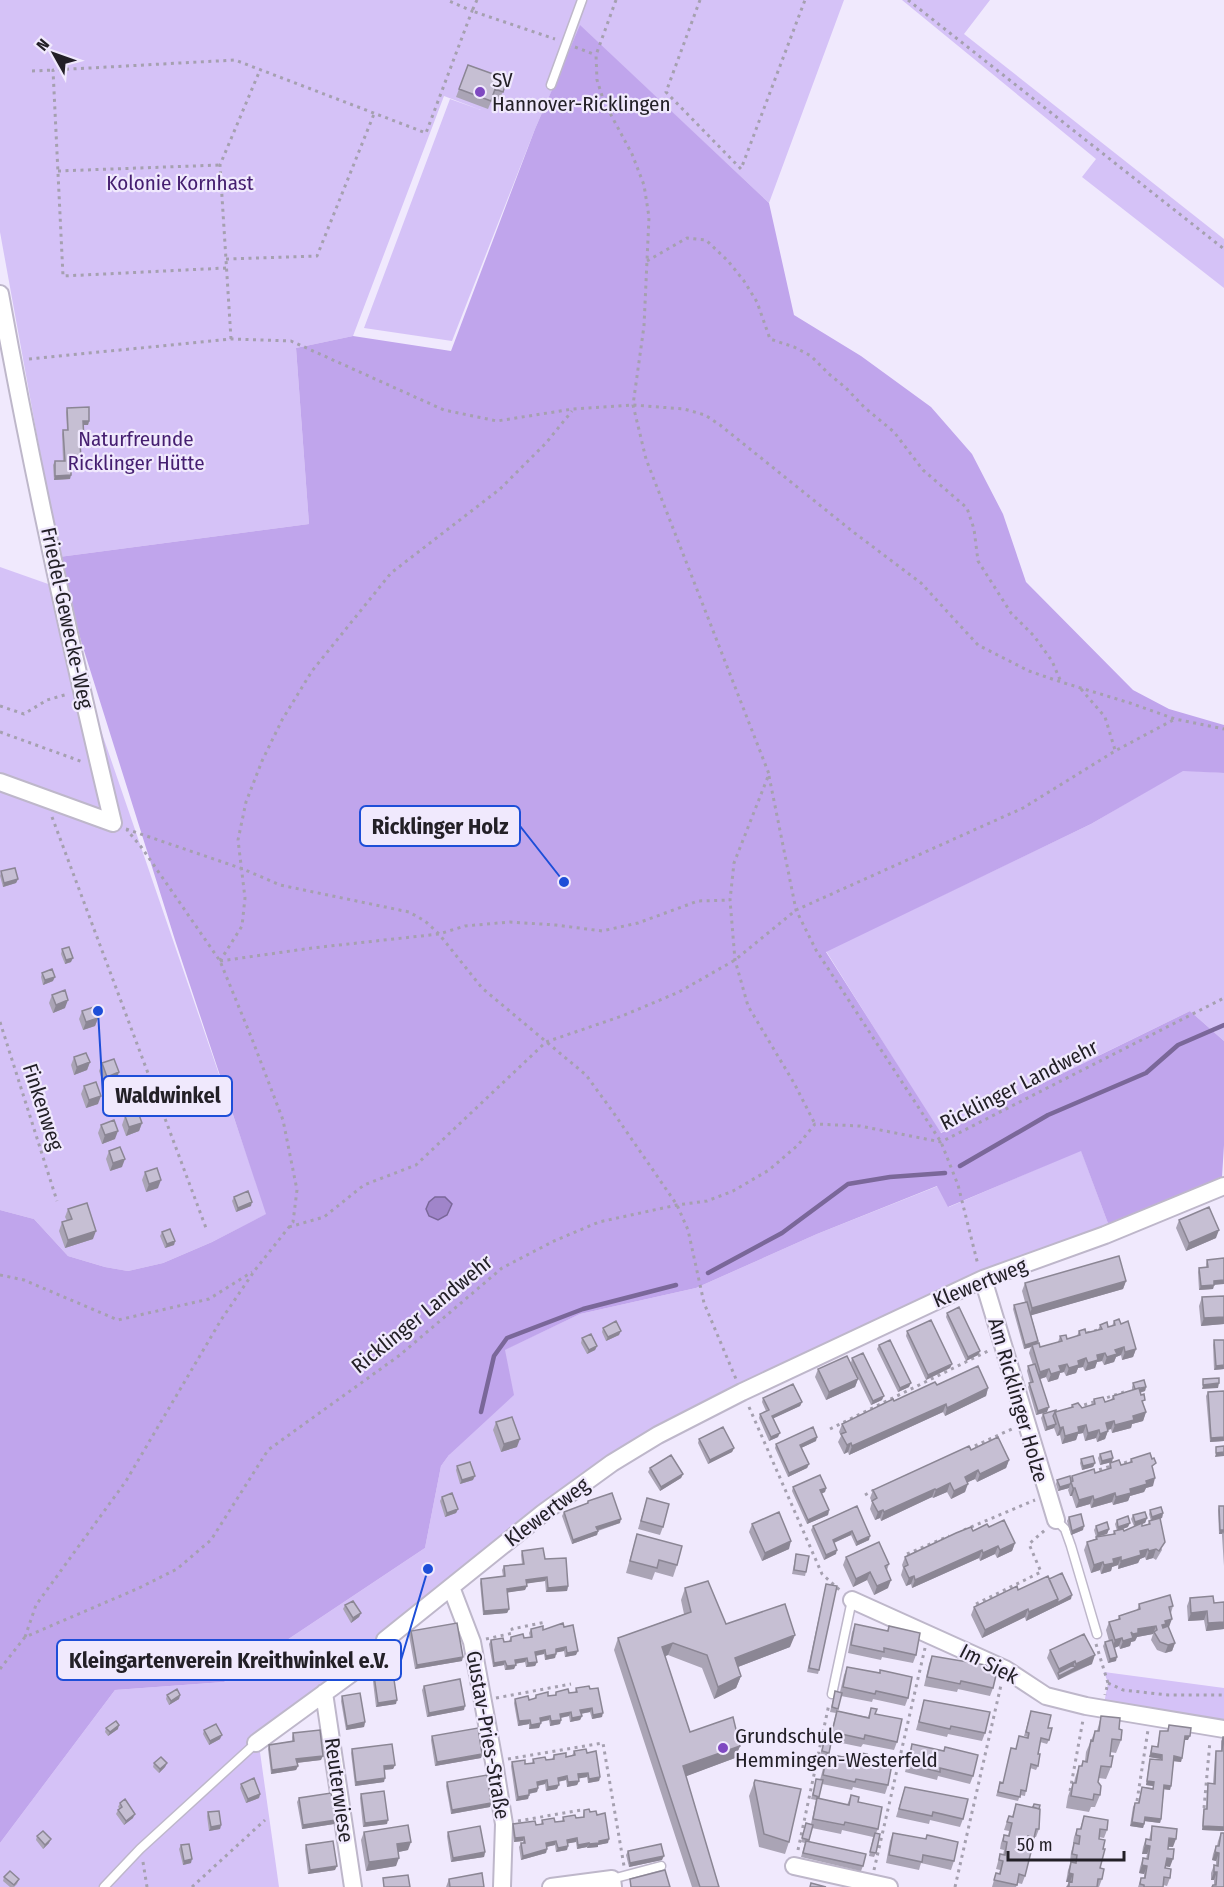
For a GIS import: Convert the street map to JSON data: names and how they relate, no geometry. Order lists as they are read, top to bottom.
{
  "streets": {
    "street": [
      "Friedel-Gewecke-Weg",
      "Klewertweg",
      "Am Ricklinger Holze",
      "Im Siek",
      "Gustav-Pries-Straße",
      "Reuterwiese"
    ],
    "path": ["Ricklinger Landwehr", "Finkenweg"]
  },
  "crossings": [
    ["Klewertweg", "Am Ricklinger Holze"],
    ["Klewertweg", "Gustav-Pries-Straße"]
  ],
  "parks": ["Kolonie Kornhast", "Naturfreunde Ricklinger Hütte"],
  "places": [
    "SV Hannover-Ricklingen",
    "Ricklinger Holz",
    "Waldwinkel",
    "Kleingartenverein Kreithwinkel e.V.",
    "Grundschule Hemmingen-Westerfeld"
  ],
  "scale_bar": "50 m",
  "north": "top left"
}
